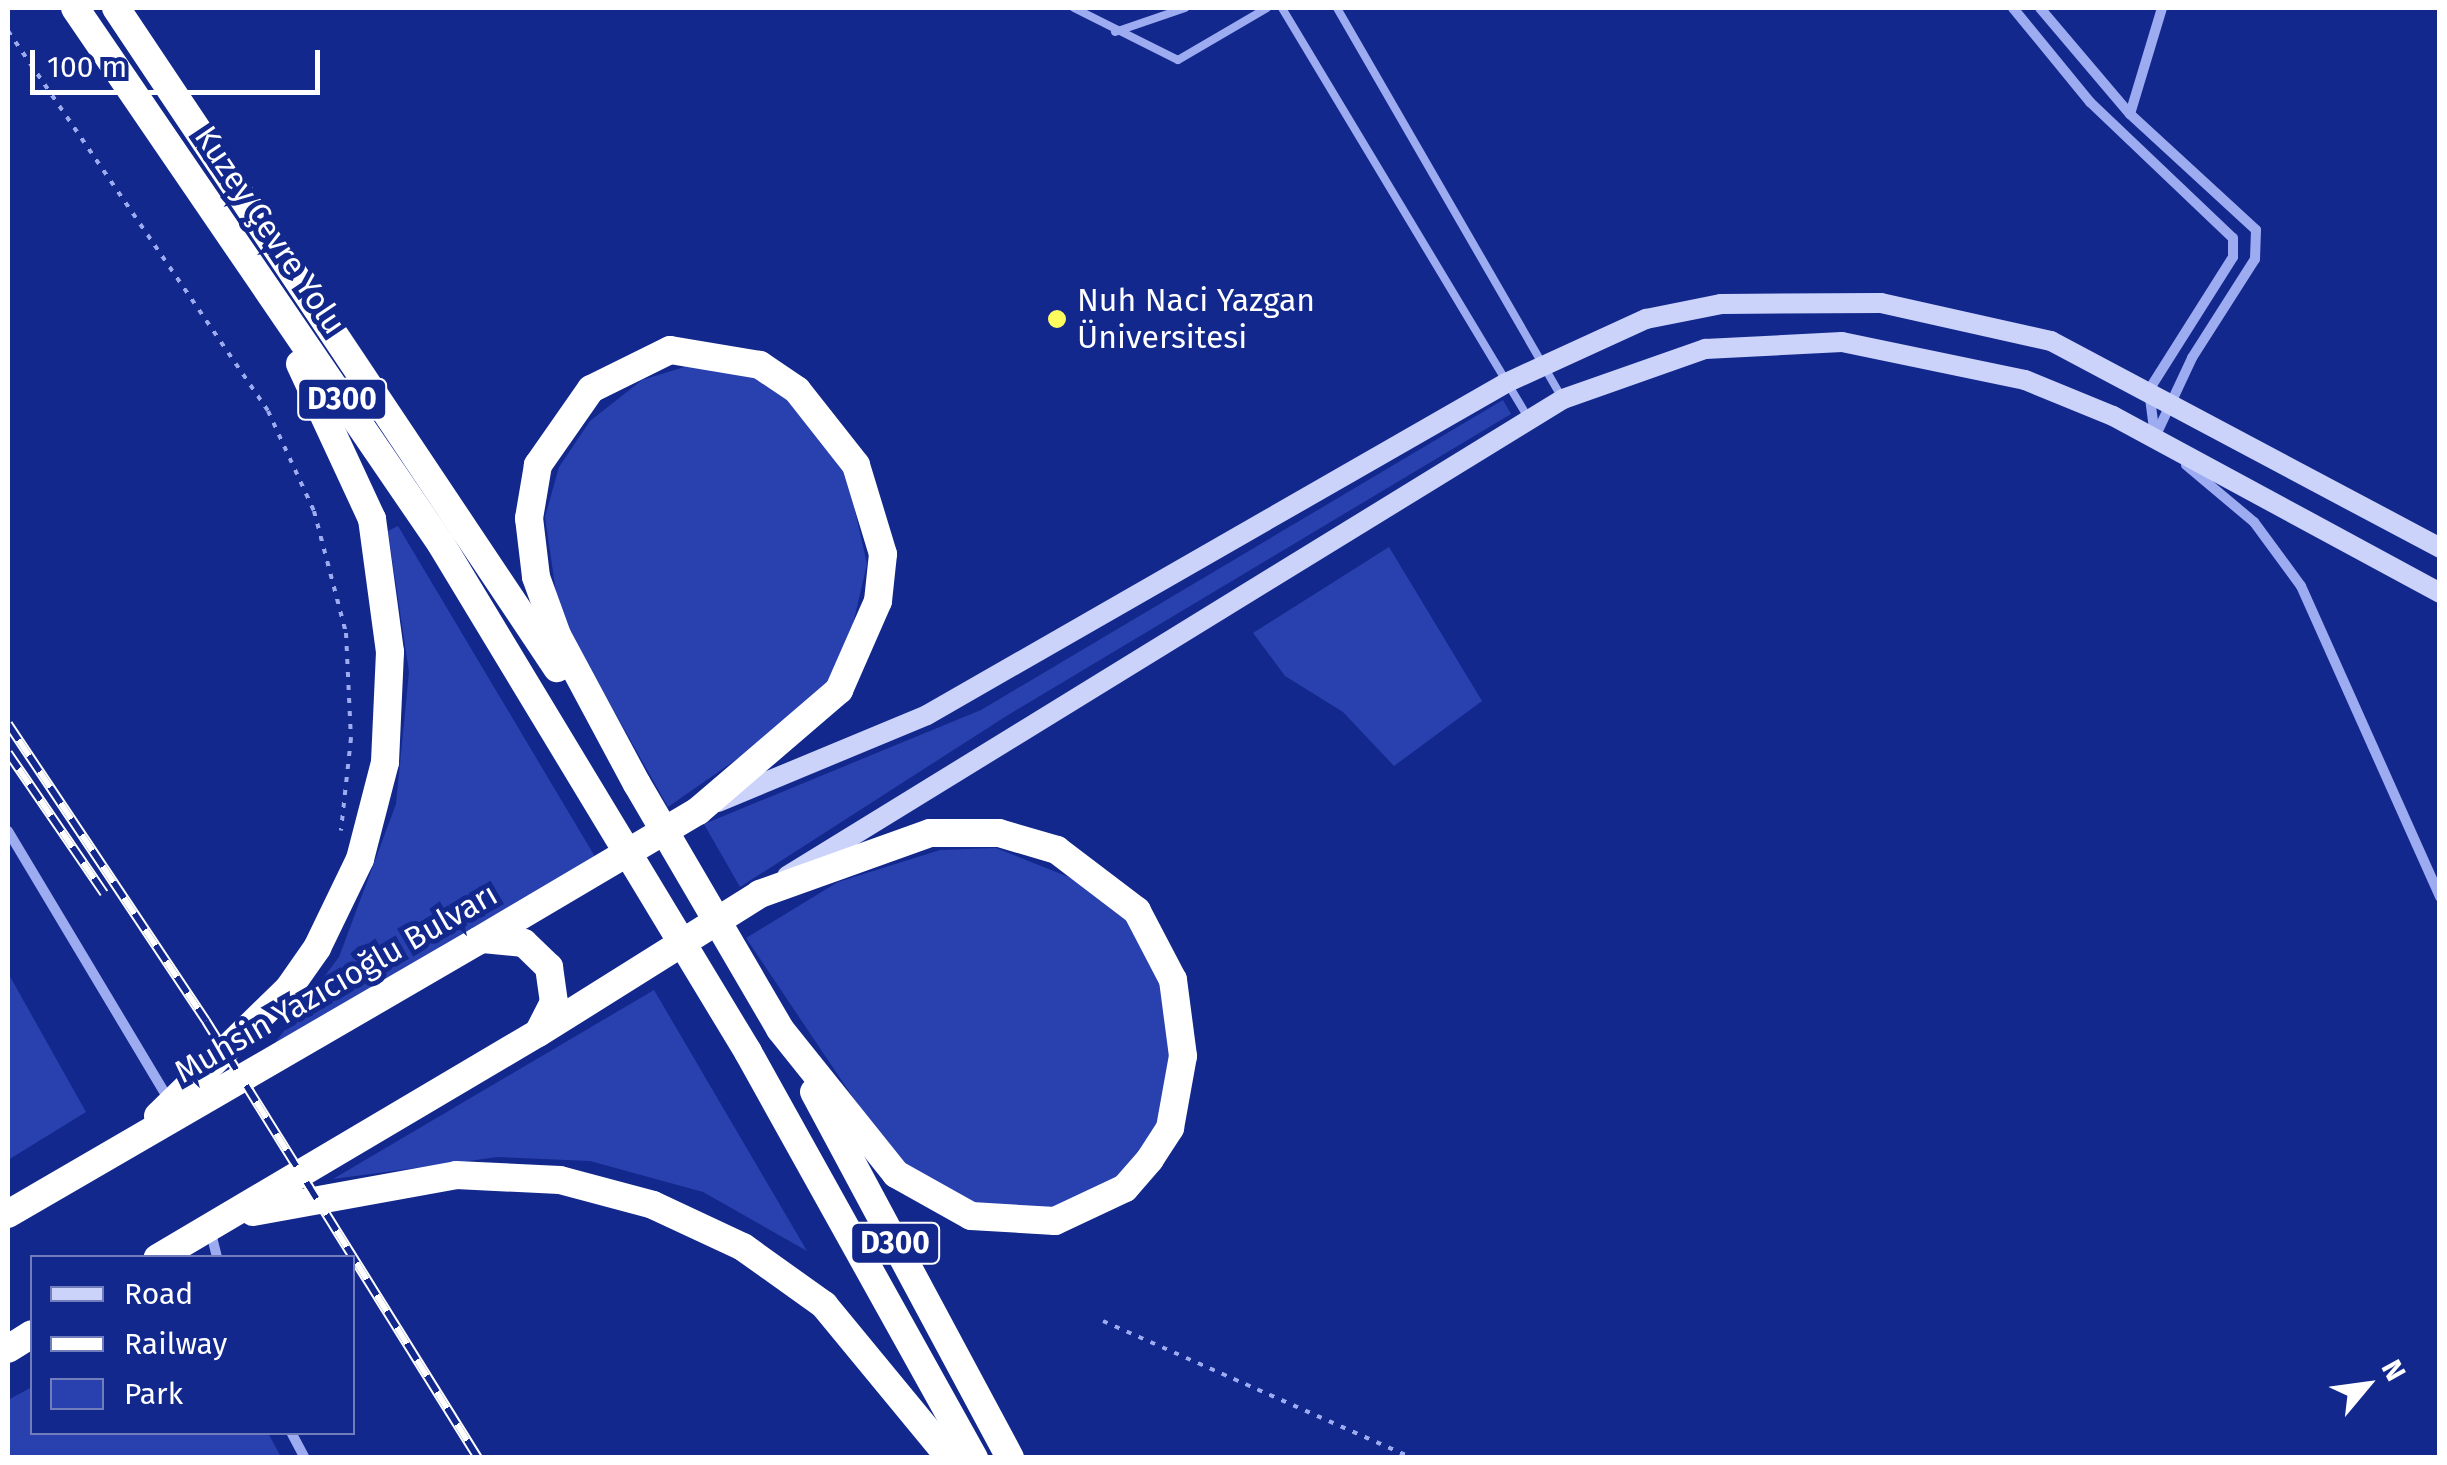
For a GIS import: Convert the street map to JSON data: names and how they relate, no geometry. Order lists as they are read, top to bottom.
{
  "streets": {
    "highway": ["Kuzey Çevre Yolu", "D300", "Muhsin Yazıcıoğlu Bulvarı"]
  },
  "crossings": [
    ["Kuzey Çevre Yolu", "D300"],
    ["Kuzey Çevre Yolu", "Muhsin Yazıcıoğlu Bulvarı"],
    ["D300", "Muhsin Yazıcıoğlu Bulvarı"]
  ],
  "places": ["Nuh Naci Yazgan Üniversitesi"],
  "legend": ["Road", "Railway", "Park"],
  "scale_bar": "100 m",
  "north": "top right"
}
